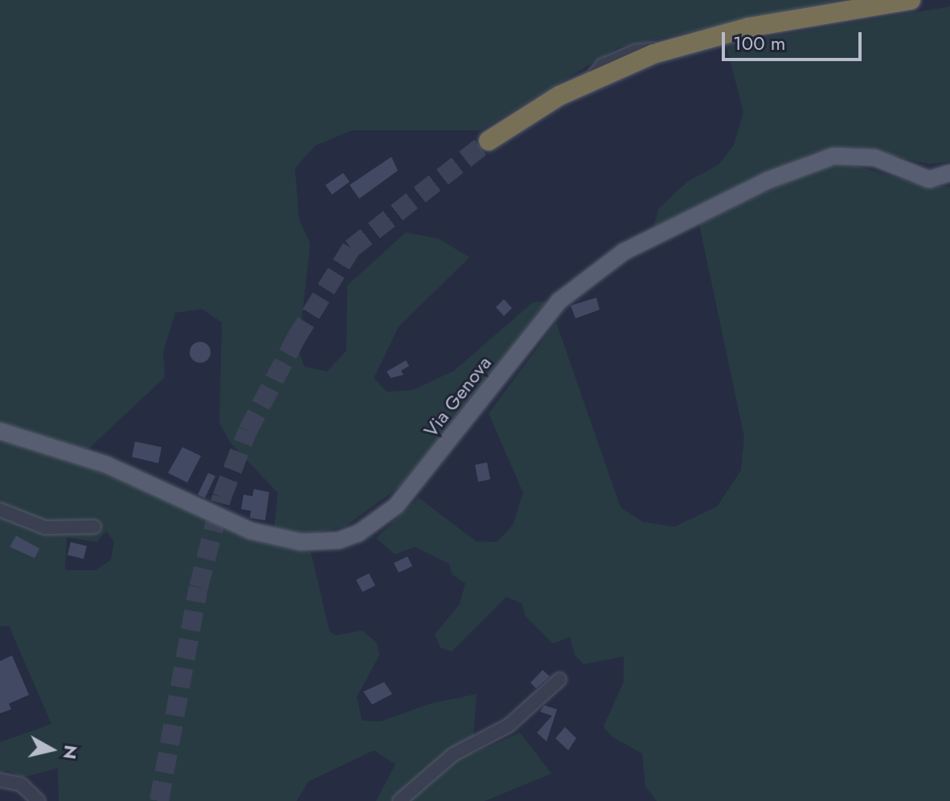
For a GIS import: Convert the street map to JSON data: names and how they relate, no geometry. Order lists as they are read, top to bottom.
{
  "streets": {
    "main road": ["Via Genova"]
  },
  "scale_bar": "100 m",
  "north": "right"
}
